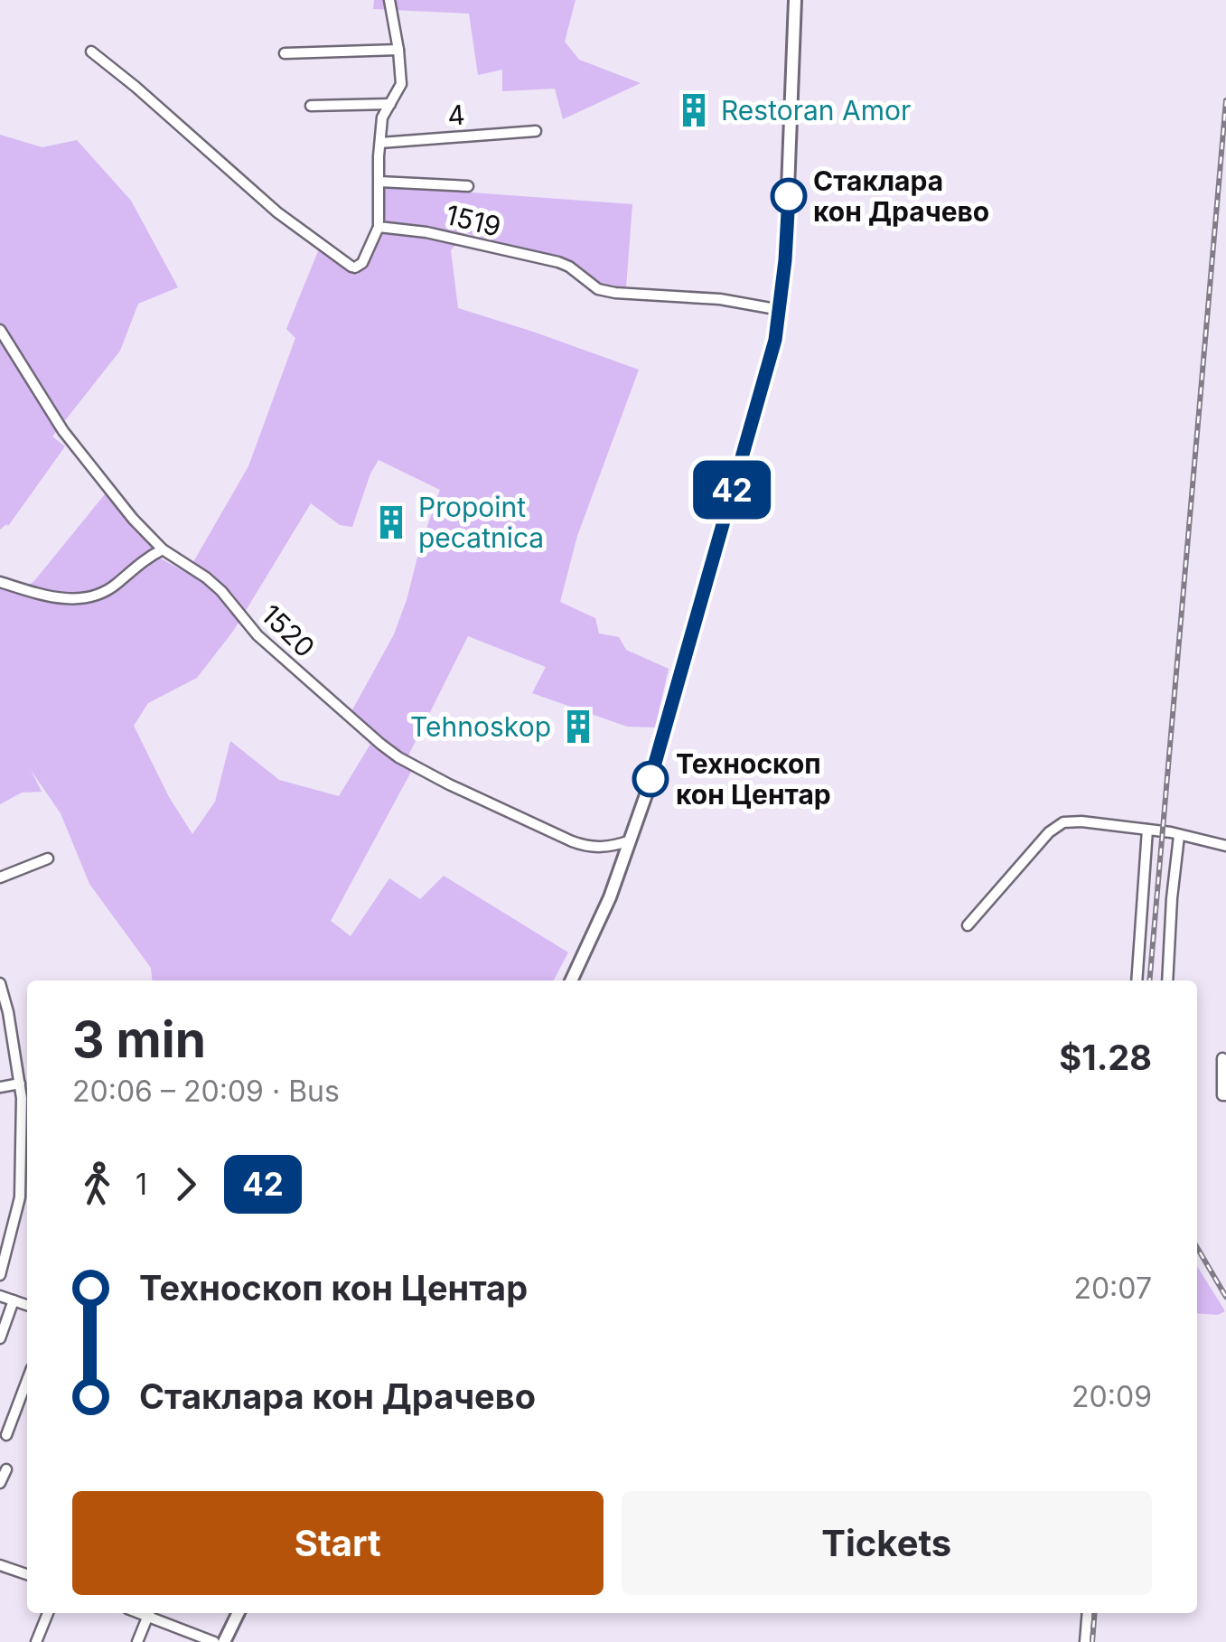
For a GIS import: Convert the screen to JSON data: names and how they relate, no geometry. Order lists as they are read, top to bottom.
{
  "streets": {
    "street": ["4", "1519", "1520"]
  },
  "places": {
    "building": ["Restoran Amor", "Propoint pecatnica", "Tehnoskop"],
    "other": ["Стаклара кон Драчево", "Техноскоп кон Центар"]
  },
  "lines": ["bus line 42"],
  "page": {
    "on_map": "42",
    "heading": ["3 min", "20:06 – 20:09 · Bus", "$1.28"],
    "legs": ["1", "42"],
    "list": [
      {
        "name": "Техноскоп кон Центар",
        "value": "20:07"
      },
      {
        "name": "Стаклара кон Драчево",
        "value": "20:09"
      }
    ],
    "buttons": ["Start", "Tickets"]
  }
}
